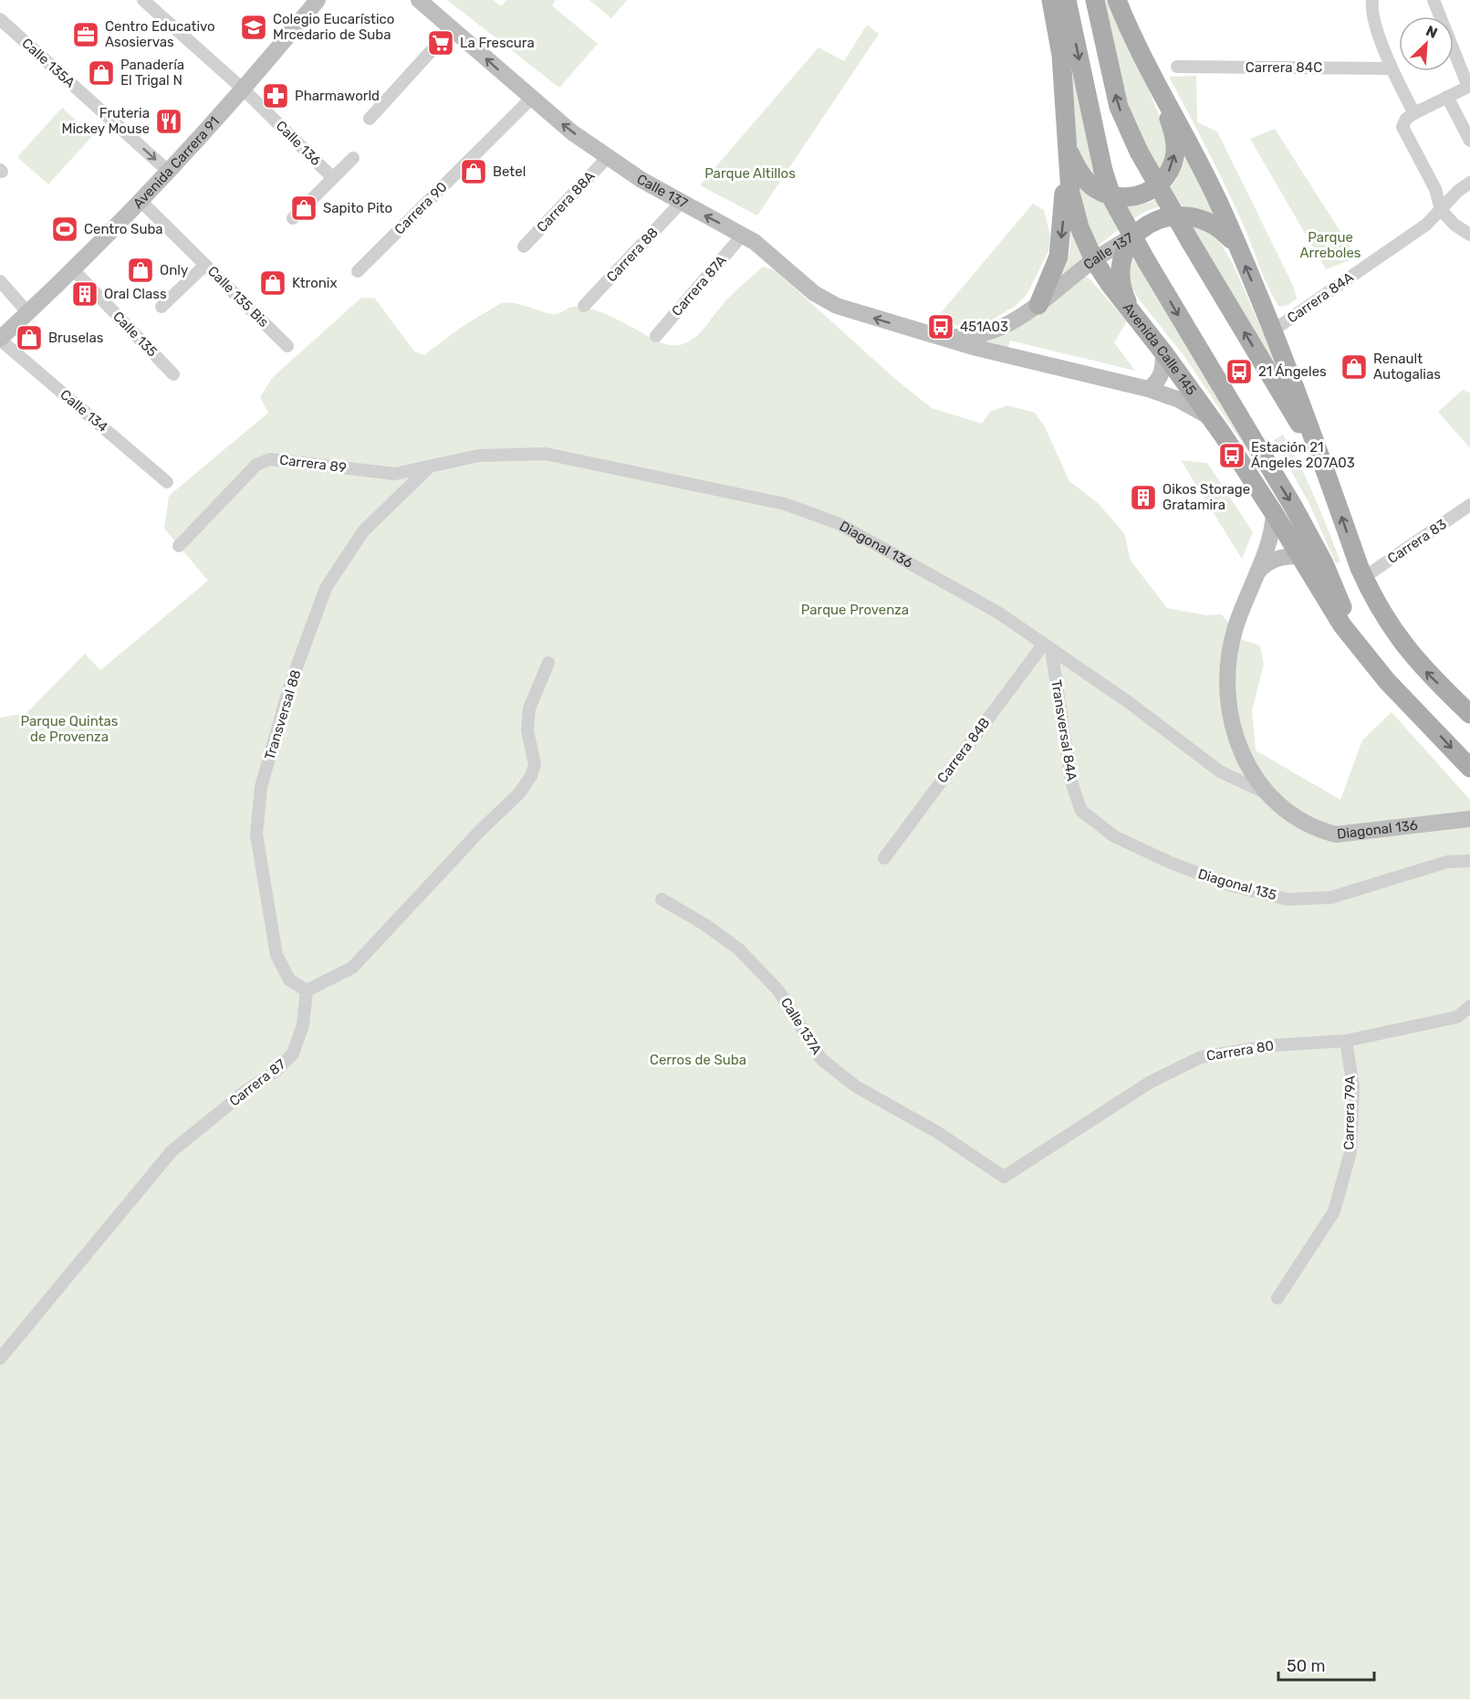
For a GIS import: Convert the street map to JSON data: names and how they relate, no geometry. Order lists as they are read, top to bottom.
{
  "streets": {
    "main road": ["Avenida Calle 145"],
    "street": [
      "Calle 135A",
      "Carrera 84C",
      "Calle 136",
      "Avenida Carrera 91",
      "Calle 137",
      "Carrera 88A",
      "Carrera 90",
      "Carrera 88",
      "Carrera 87A",
      "Calle 135 Bis",
      "Carrera 84A",
      "Calle 135",
      "Calle 134",
      "Carrera 89",
      "Carrera 83",
      "Diagonal 136",
      "Transversal 88",
      "Transversal 84A",
      "Carrera 84B",
      "Diagonal 135",
      "Calle 137A",
      "Carrera 80",
      "Carrera 87",
      "Carrera 79A"
    ]
  },
  "crossings": [
    ["Calle 135A", "Avenida Carrera 91"],
    ["Calle 136", "Avenida Carrera 91"],
    ["Avenida Carrera 91", "Calle 135 Bis"],
    ["Avenida Carrera 91", "Calle 135"],
    ["Avenida Carrera 91", "Calle 134"],
    ["Calle 137", "Carrera 88A"],
    ["Calle 137", "Carrera 90"],
    ["Calle 137", "Carrera 88"],
    ["Calle 137", "Carrera 87A"],
    ["Calle 137", "Avenida Calle 145"],
    ["Avenida Calle 145", "Diagonal 136"],
    ["Carrera 89", "Diagonal 136"],
    ["Carrera 89", "Transversal 88"],
    ["Diagonal 136", "Transversal 88"],
    ["Diagonal 136", "Transversal 84A"],
    ["Diagonal 136", "Carrera 84B"],
    ["Transversal 88", "Carrera 87"],
    ["Transversal 84A", "Carrera 84B"],
    ["Transversal 84A", "Diagonal 135"],
    ["Calle 137A", "Carrera 80"],
    ["Carrera 80", "Carrera 79A"]
  ],
  "one_way": ["Calle 135A", "Calle 137"],
  "parks": [
    "Parque Altillos",
    "Parque Arreboles",
    "Parque Provenza",
    "Parque Quintas de Provenza",
    "Cerros de Suba"
  ],
  "places": {
    "school or university": ["Colegio Eucarístico Mrcedario de Suba"],
    "office": ["Centro Educativo Asosiervas"],
    "supermarket": ["La Frescura"],
    "shop": [
      "Panadería El Trigal N",
      "Betel",
      "Sapito Pito",
      "Only",
      "Ktronix",
      "Bruselas",
      "Renault Autogalias"
    ],
    "pharmacy": ["Pharmaworld"],
    "restaurant": ["Fruteria Mickey Mouse"],
    "sports": ["Centro Suba"],
    "building": ["Oral Class", "Oikos Storage Gratamira"],
    "bus stop": ["451A03", "21 Ángeles", "Estación 21 Ángeles 207A03"]
  },
  "scale_bar": "50 m",
  "north": "top right"
}
